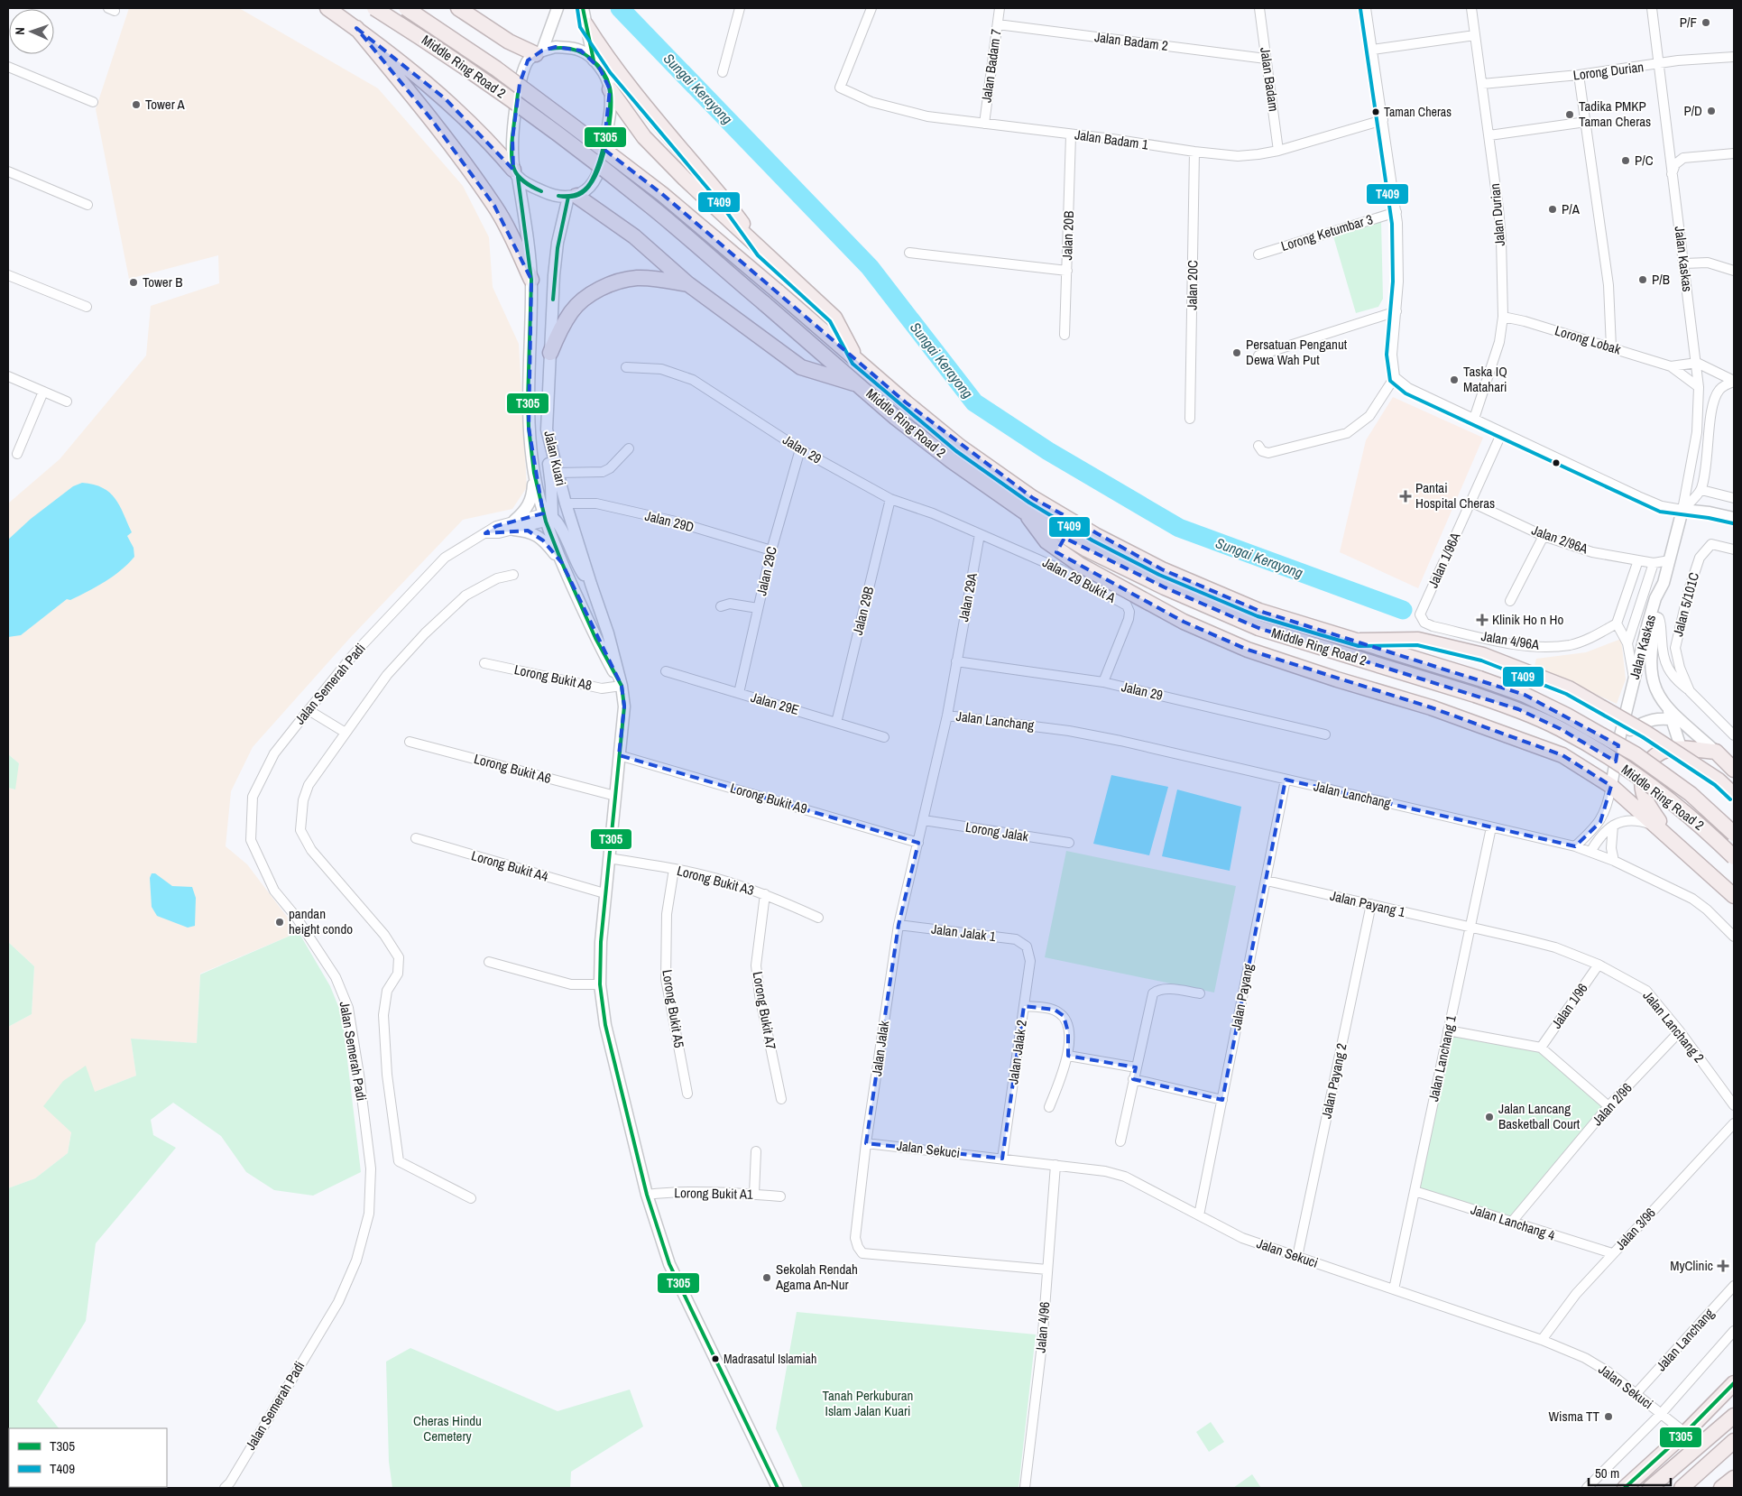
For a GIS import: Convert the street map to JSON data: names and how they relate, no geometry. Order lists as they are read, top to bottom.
{
  "streets": {
    "highway": ["Middle Ring Road 2"],
    "street": [
      "Jalan Badam 2",
      "Jalan Badam 7",
      "Lorong Durian",
      "Jalan Badam",
      "Jalan Badam 1",
      "Jalan Durian",
      "Lorong Ketumbar 3",
      "Jalan 20B",
      "Jalan Kaskas",
      "Jalan 20C",
      "Lorong Lobak",
      "Jalan 29",
      "Jalan Kuari",
      "Jalan 29D",
      "Jalan 2/96A",
      "Jalan 1/96A",
      "Jalan 29C",
      "Jalan 29 Bukit A",
      "Jalan 29A",
      "Jalan 5/101C",
      "Jalan 29B",
      "Jalan 4/96A",
      "Lorong Bukit A8",
      "Jalan Semerah Padi",
      "Jalan 29E",
      "Jalan Lanchang",
      "Lorong Bukit A6",
      "Lorong Bukit A9",
      "Lorong Jalak",
      "Lorong Bukit A4",
      "Lorong Bukit A3",
      "Jalan Payang 1",
      "Jalan Jalak 1",
      "Jalan Payang",
      "Jalan 1/96",
      "Lorong Bukit A5",
      "Lorong Bukit A7",
      "Jalan Lanchang 2",
      "Jalan Jalak",
      "Jalan Jalak 2",
      "Jalan Lanchang 1",
      "Jalan Payang 2",
      "Jalan 2/96",
      "Jalan Sekuci",
      "Lorong Bukit A1",
      "Jalan Lanchang 4",
      "Jalan 3/96",
      "Jalan 4/96"
    ]
  },
  "crossings": [
    ["Jalan Badam 2", "Jalan Badam 7"],
    ["Jalan Badam 2", "Jalan Badam"],
    ["Jalan Badam 7", "Jalan Badam 1"],
    ["Lorong Durian", "Jalan Durian"],
    ["Lorong Durian", "Jalan Kaskas"],
    ["Jalan Badam", "Jalan Badam 1"],
    ["Jalan Badam 1", "Jalan 20B"],
    ["Jalan Badam 1", "Jalan 20C"],
    ["Jalan Durian", "Lorong Lobak"],
    ["Jalan Kaskas", "Lorong Lobak"],
    ["Jalan Kaskas", "Jalan 2/96A"],
    ["Jalan 29", "Jalan 29C"],
    ["Jalan 29", "Jalan 29 Bukit A"],
    ["Jalan 29", "Jalan 29A"],
    ["Jalan 29", "Jalan 29B"],
    ["Jalan 29", "Jalan Jalak"],
    ["Jalan Kuari", "Jalan 29D"],
    ["Jalan Kuari", "Lorong Bukit A8"],
    ["Jalan Kuari", "Jalan Semerah Padi"],
    ["Jalan Kuari", "Lorong Bukit A6"],
    ["Jalan Kuari", "Lorong Bukit A9"],
    ["Jalan Kuari", "Lorong Bukit A4"],
    ["Jalan Kuari", "Lorong Bukit A3"],
    ["Jalan Kuari", "Lorong Bukit A1"],
    ["Jalan 29D", "Jalan 29C"],
    ["Jalan 2/96A", "Jalan 1/96A"],
    ["Jalan 1/96A", "Jalan 4/96A"],
    ["Jalan 29C", "Jalan 29E"],
    ["Jalan 29 Bukit A", "Jalan 29A"],
    ["Jalan 29A", "Jalan Jalak"],
    ["Jalan 29B", "Jalan 29E"],
    ["Jalan Lanchang", "Jalan Payang"],
    ["Jalan Lanchang", "Jalan Jalak"],
    ["Jalan Lanchang", "Jalan Lanchang 1"],
    ["Jalan Lanchang", "Jalan Sekuci"],
    ["Lorong Bukit A9", "Jalan Jalak"],
    ["Lorong Jalak", "Jalan Jalak"],
    ["Lorong Bukit A3", "Lorong Bukit A5"],
    ["Lorong Bukit A3", "Lorong Bukit A7"],
    ["Jalan Payang 1", "Jalan Payang"],
    ["Jalan Payang 1", "Jalan Lanchang 2"],
    ["Jalan Payang 1", "Jalan Lanchang 1"],
    ["Jalan Payang 1", "Jalan Payang 2"],
    ["Jalan Jalak 1", "Jalan Jalak"],
    ["Jalan Jalak 1", "Jalan Jalak 2"],
    ["Jalan Payang", "Jalan Sekuci"],
    ["Jalan 1/96", "Jalan Lanchang 2"],
    ["Jalan Lanchang 2", "Jalan Lanchang 1"],
    ["Jalan Lanchang 2", "Jalan 2/96"],
    ["Jalan Jalak", "Jalan Sekuci"],
    ["Jalan Jalak", "Jalan 4/96"],
    ["Jalan Jalak 2", "Jalan Sekuci"],
    ["Jalan Lanchang 1", "Jalan Sekuci"],
    ["Jalan Lanchang 1", "Jalan Lanchang 4"],
    ["Jalan Payang 2", "Jalan Sekuci"],
    ["Jalan 2/96", "Jalan Lanchang 4"],
    ["Jalan Sekuci", "Jalan 3/96"],
    ["Jalan Sekuci", "Jalan 4/96"],
    ["Jalan Lanchang 4", "Jalan 3/96"]
  ],
  "water": ["Sungai Kerayong"],
  "parks": ["Tanah Perkuburan Islam Jalan Kuari", "Cheras Hindu Cemetery"],
  "places": {
    "other": [
      "P/F",
      "Tower A",
      "P/D",
      "Taman Cheras",
      "Tadika PMKP Taman Cheras",
      "P/C",
      "P/A",
      "P/B",
      "Tower B",
      "Persatuan Penganut Dewa Wah Put",
      "Taska IQ Matahari",
      "pandan height condo",
      "Jalan Lancang Basketball Court",
      "Sekolah Rendah Agama An-Nur",
      "Madrasatul Islamiah",
      "Wisma TT"
    ],
    "health": ["Pantai Hospital Cheras", "Klinik Ho n Ho", "MyClinic"]
  },
  "lines": ["transit line T305", "transit line T409"],
  "legend": ["T305", "T409"],
  "scale_bar": "50 m",
  "north": "left"
}
